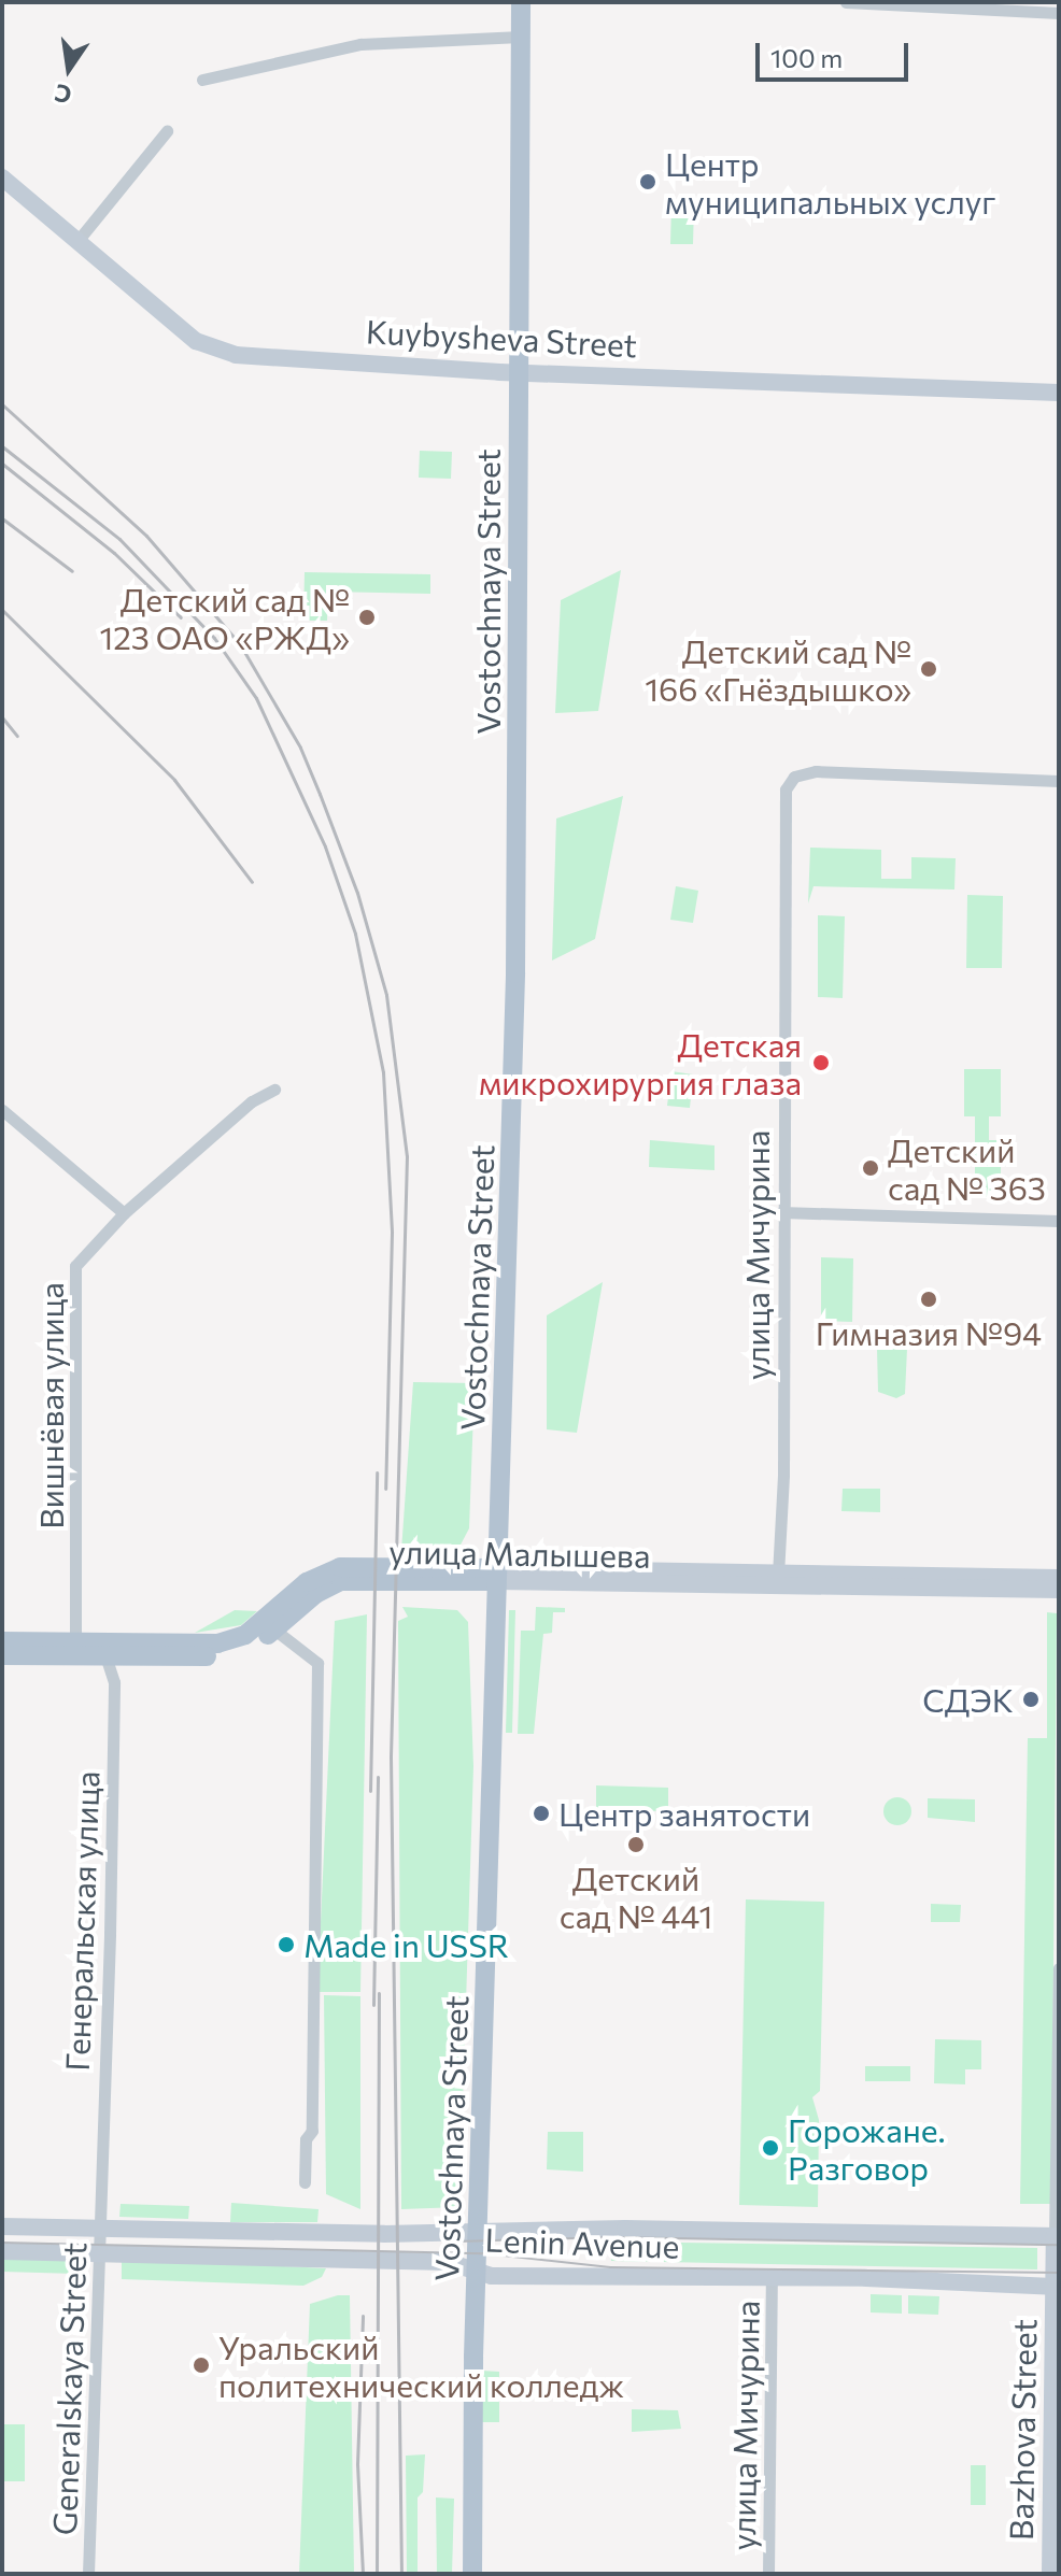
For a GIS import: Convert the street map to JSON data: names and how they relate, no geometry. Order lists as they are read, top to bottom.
{
  "streets": {
    "main road": [
      "Kuybysheva Street",
      "Vostochnaya Street",
      "улица Малышева",
      "Lenin Avenue",
      "Bazhova Street"
    ],
    "street": [
      "улица Мичурина",
      "Вишнёвая улица",
      "Генеральская улица",
      "Generalskaya Street"
    ]
  },
  "crossings": [
    ["Kuybysheva Street", "Vostochnaya Street"],
    ["Vostochnaya Street", "улица Малышева"],
    ["Vostochnaya Street", "Lenin Avenue"],
    ["улица Мичурина", "Lenin Avenue"],
    ["Вишнёвая улица", "улица Малышева"],
    ["улица Малышева", "Генеральская улица"],
    ["Генеральская улица", "Lenin Avenue"],
    ["Генеральская улица", "Generalskaya Street"],
    ["Lenin Avenue", "Generalskaya Street"],
    ["Lenin Avenue", "Bazhova Street"]
  ],
  "places": [
    "Центр муниципальных услуг",
    "Детский сад № 123 ОАО «РЖД»",
    "Детский сад № 166 «Гнёздышко»",
    "Детская микрохирургия глаза",
    "Детский сад № 363",
    "Гимназия №94",
    "СДЭК",
    "Центр занятости",
    "Детский сад № 441",
    "Made in USSR",
    "Горожане. Разговор",
    "Уральский политехнический колледж"
  ],
  "scale_bar": "100 m",
  "north": "bottom"
}
